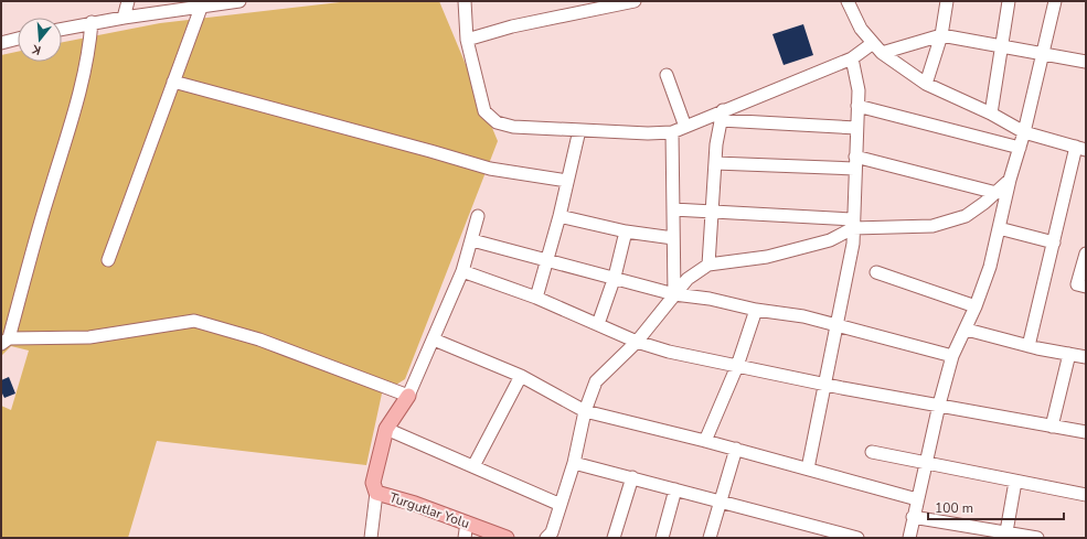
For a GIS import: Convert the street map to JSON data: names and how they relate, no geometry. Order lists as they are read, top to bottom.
{
  "streets": {
    "main road": ["Turgutlar Yolu"]
  },
  "scale_bar": "100 m",
  "north": "bottom"
}
